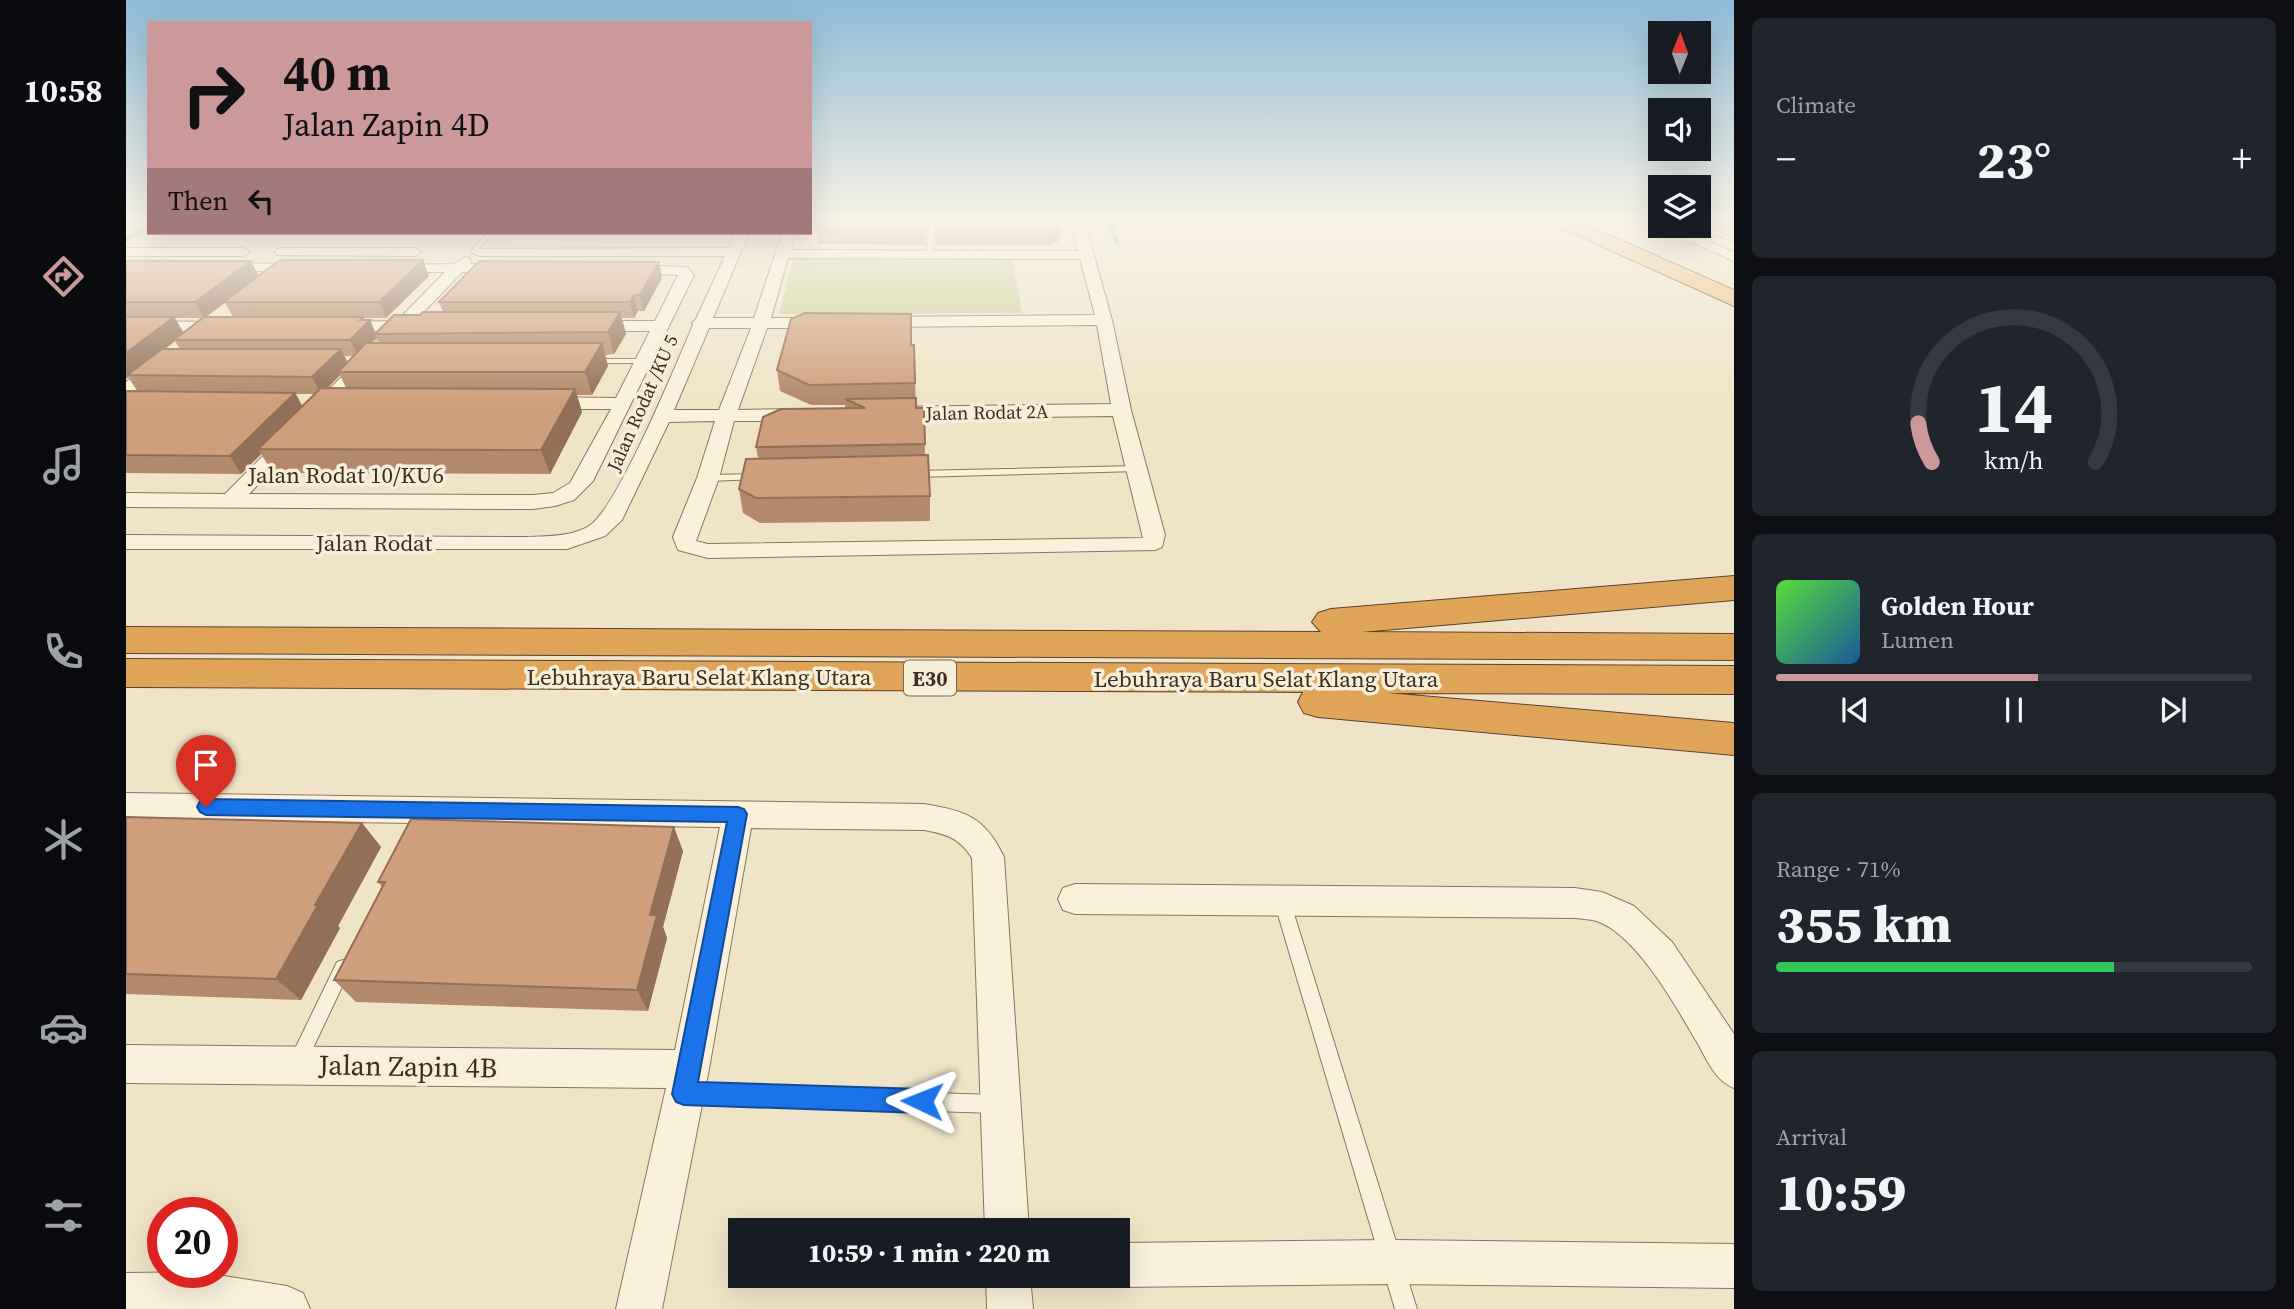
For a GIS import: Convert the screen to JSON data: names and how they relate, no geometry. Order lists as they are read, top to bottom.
{
  "streets": {
    "highway": ["Lebuhraya Baru Selat Klang Utara", "E30"],
    "street": [
      "Jalan Rodat /KU 5",
      "Jalan Rodat 2A",
      "Jalan Rodat 10/KU6",
      "Jalan Rodat",
      "Jalan Zapin 4B"
    ]
  },
  "crossings": [
    ["Jalan Rodat /KU 5", "Jalan Rodat"]
  ],
  "north": "top",
  "page": {
    "tabs": "10:58",
    "tile": [
      "Climate",
      ["Range · 71%", "355 km"],
      ["Arrival", "10:59"]
    ],
    "turn": ["40 m", "Jalan Zapin 4D"],
    "heat": ["−", "23°", "+"],
    "then": "Then",
    "song": ["Golden Hour", "Lumen"],
    "limit": "20",
    "trip": "10:59 · 1 min · 220 m",
    "gauge": ["14", "km/h"]
  }
}
